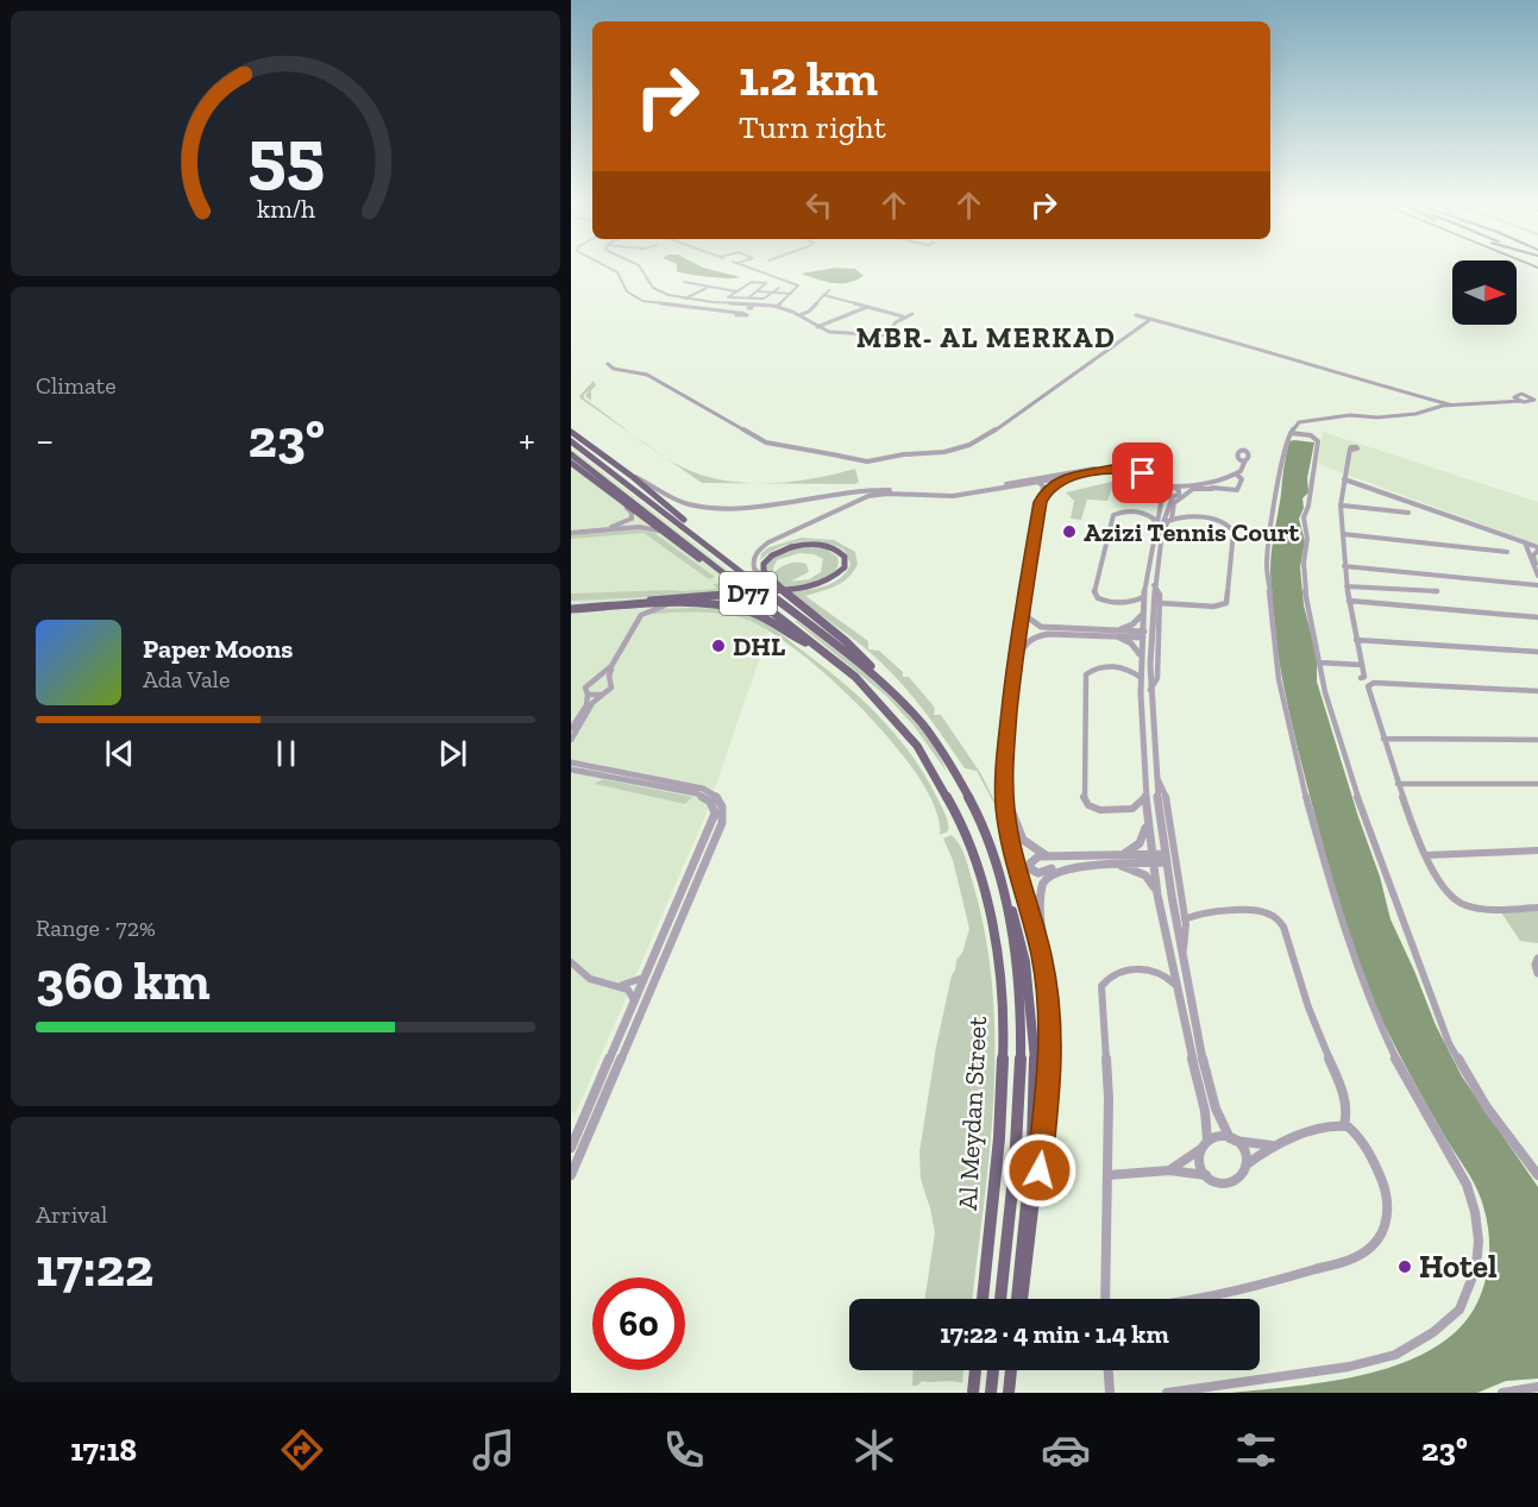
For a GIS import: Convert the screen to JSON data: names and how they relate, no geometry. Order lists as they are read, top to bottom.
{
  "streets": {
    "main road": ["D77", "Al Meydan Street"]
  },
  "districts": ["MBR- AL MERKAD"],
  "places": ["Azizi Tennis Court", "DHL", "Hotel"],
  "north": "right",
  "page": {
    "turn": ["1.2 km", "Turn right"],
    "tile": [
      "Climate",
      ["Range · 72%", "360 km"],
      ["Arrival", "17:22"]
    ],
    "heat": ["−", "23°", "+"],
    "song": ["Paper Moons", "Ada Vale"],
    "limit": "60",
    "trip": "17:22 · 4 min · 1.4 km",
    "tabs": ["17:18", "23°"],
    "gauge": ["55", "km/h"]
  }
}
